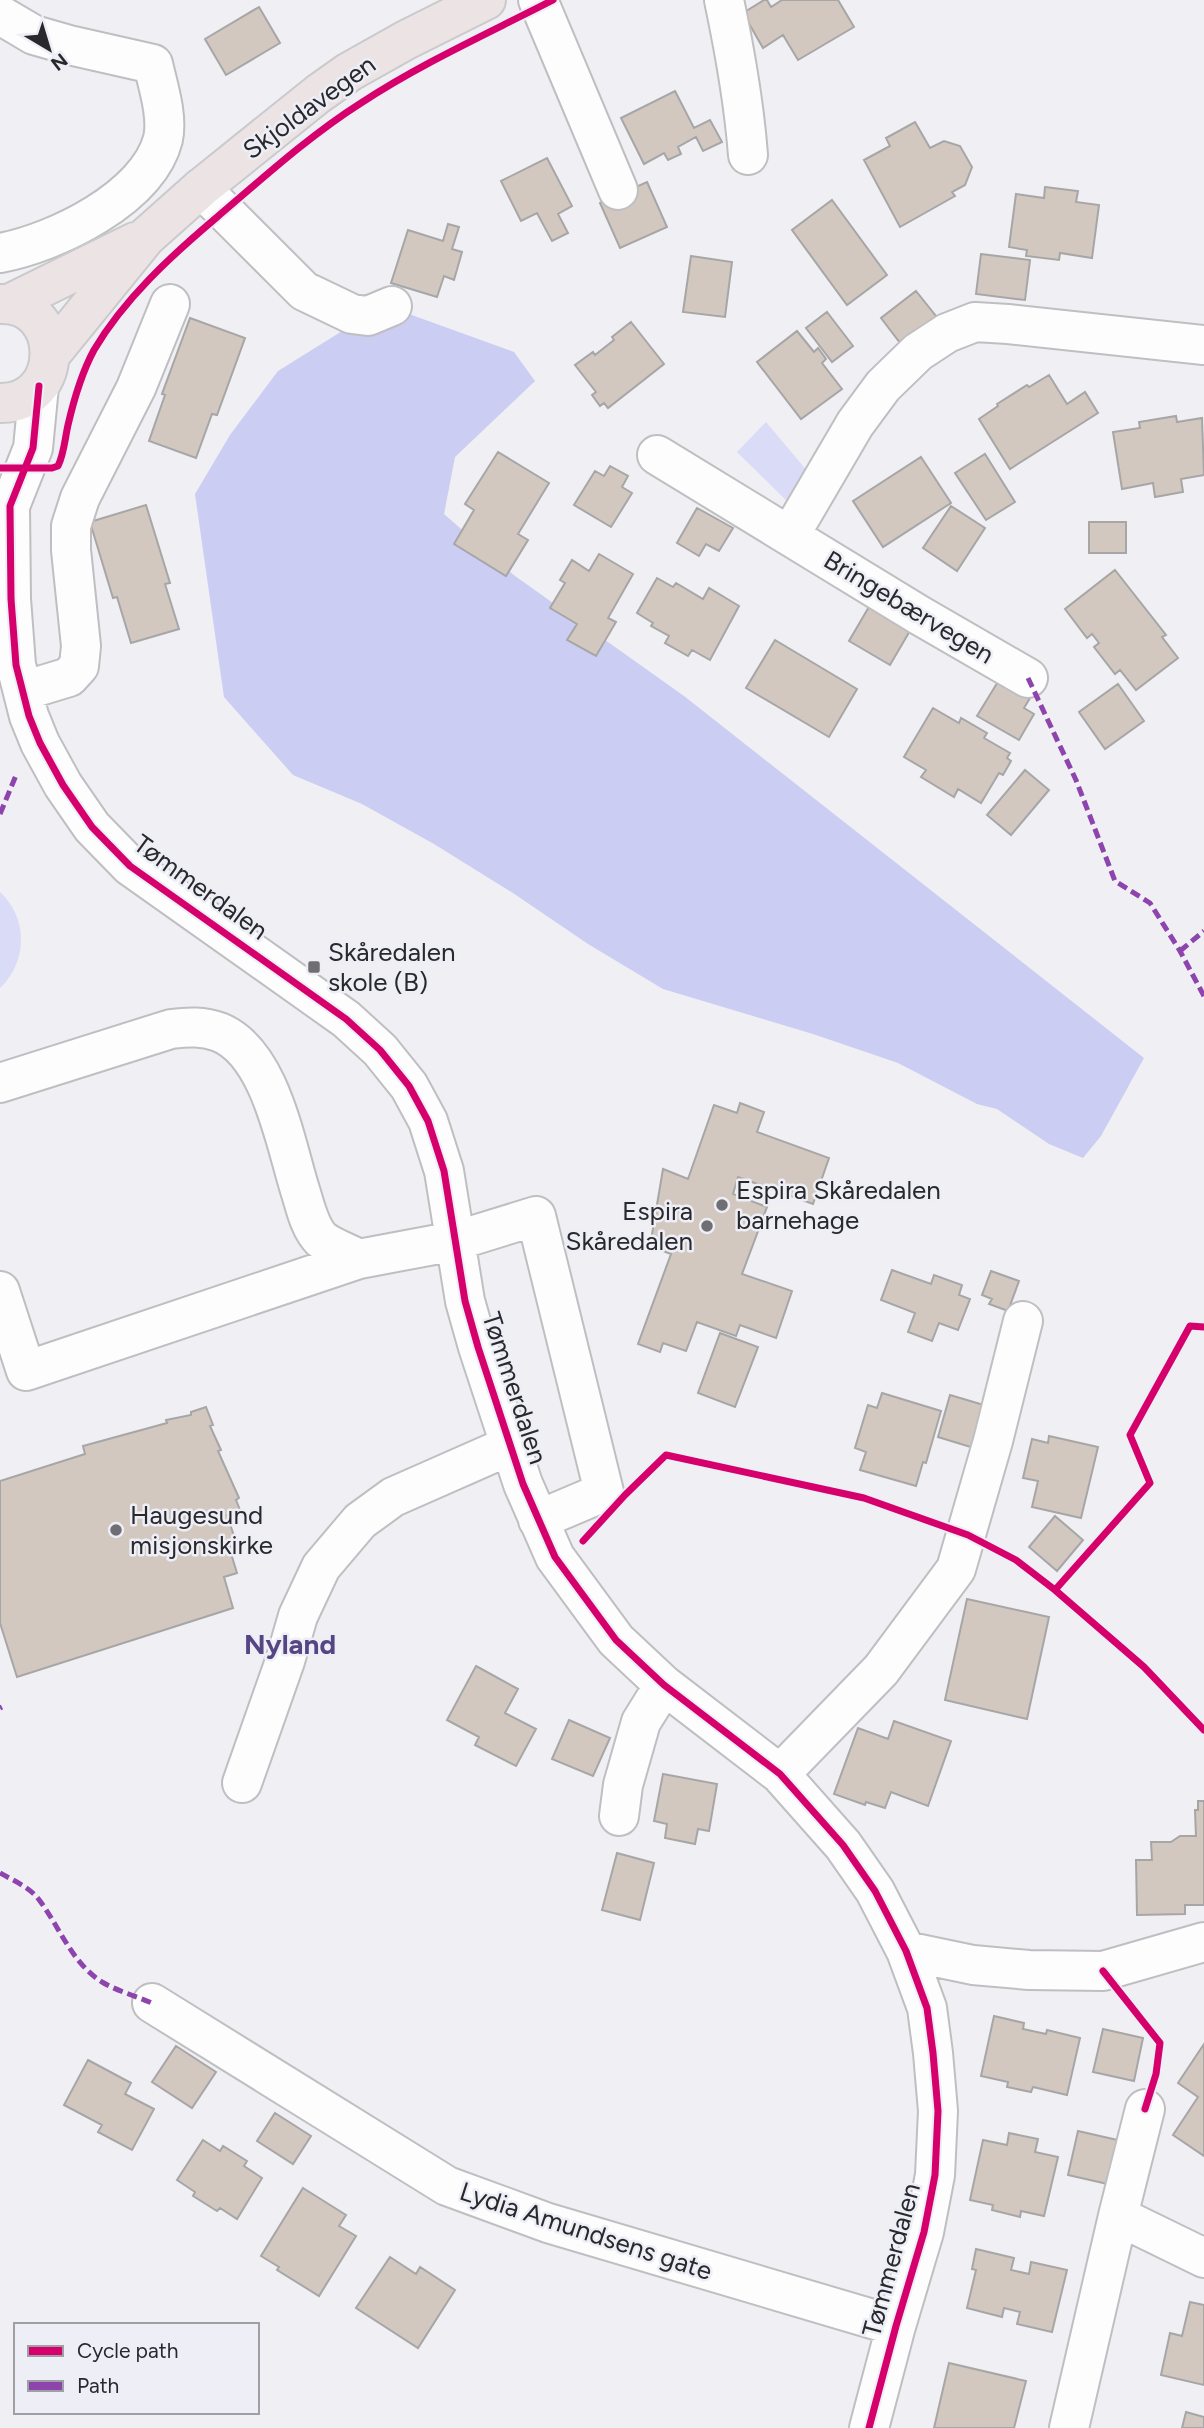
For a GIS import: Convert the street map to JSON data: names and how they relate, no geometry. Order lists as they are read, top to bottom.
{
  "streets": {
    "main road": ["Skjoldavegen"],
    "street": ["Bringebærvegen", "Tømmerdalen", "Lydia Amundsens gate"]
  },
  "crossings": [
    ["Skjoldavegen", "Tømmerdalen"],
    ["Tømmerdalen", "Lydia Amundsens gate"]
  ],
  "districts": ["Nyland"],
  "places": {
    "transit": ["Skåredalen skole (B)"],
    "other": ["Espira Skåredalen barnehage", "Espira Skåredalen", "Haugesund misjonskirke"]
  },
  "legend": ["Cycle path", "Path"],
  "north": "bottom right"
}
